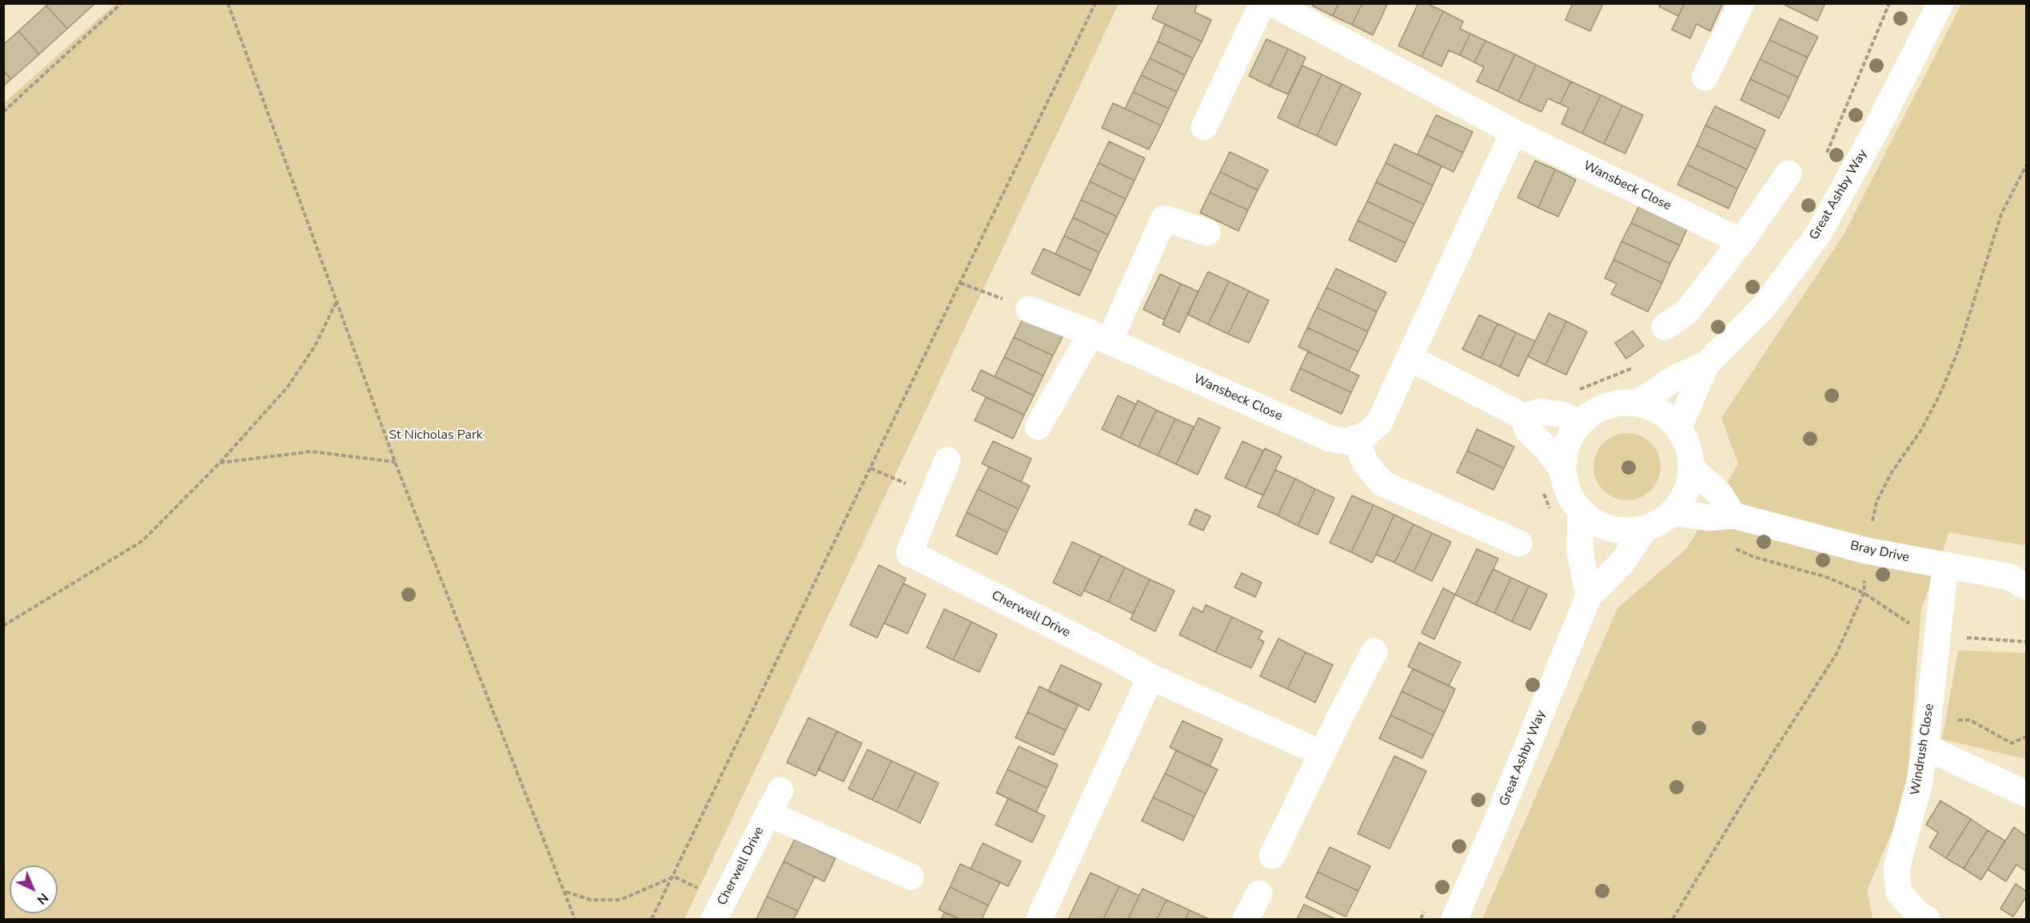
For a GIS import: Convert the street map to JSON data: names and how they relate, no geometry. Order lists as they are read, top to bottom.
{
  "streets": {
    "street": [
      "Wansbeck Close",
      "Great Ashby Way",
      "Bray Drive",
      "Cherwell Drive",
      "Windrush Close"
    ]
  },
  "crossings": [
    ["Great Ashby Way", "Bray Drive"],
    ["Bray Drive", "Windrush Close"]
  ],
  "parks": ["St Nicholas Park"],
  "north": "bottom right"
}
